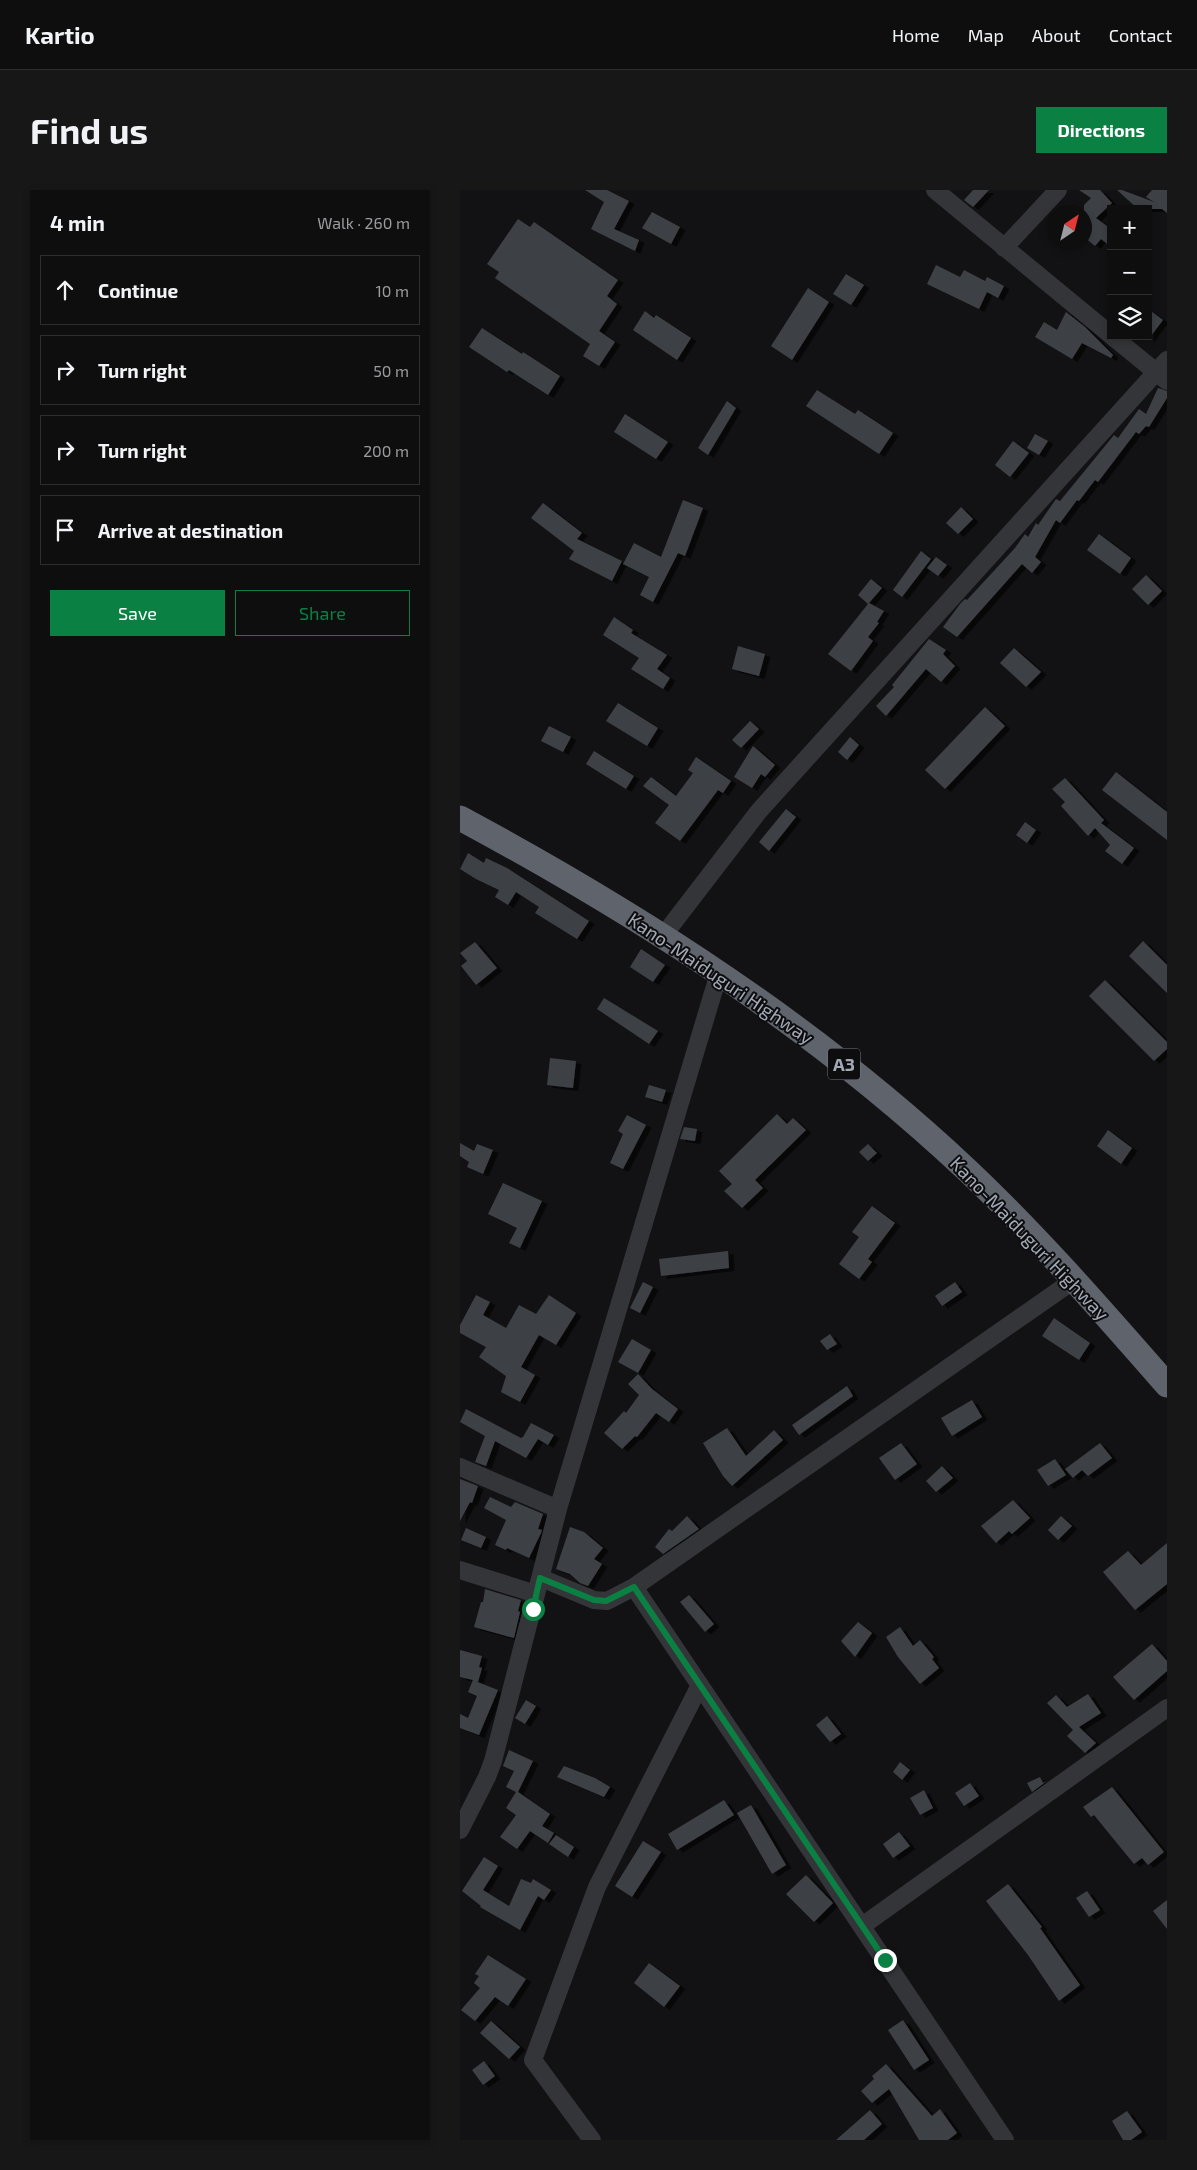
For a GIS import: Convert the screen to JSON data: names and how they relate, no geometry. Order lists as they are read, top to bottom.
{
  "streets": {
    "highway": ["Kano-Maiduguri Highway", "A3"]
  },
  "north": "top right",
  "page": {
    "header": "Kartio",
    "nav": [
      "Home",
      "Map",
      "About",
      "Contact"
    ],
    "buttons": [
      "Directions",
      ["Save", "Share"]
    ],
    "title": "Find us",
    "heading": ["4 min", "Walk · 260 m"],
    "map_buttons": ["+", "−"],
    "list": [
      ["Continue", "10 m"],
      ["Turn right", "50 m"],
      ["Turn right", "200 m"],
      "Arrive at destination"
    ]
  }
}
